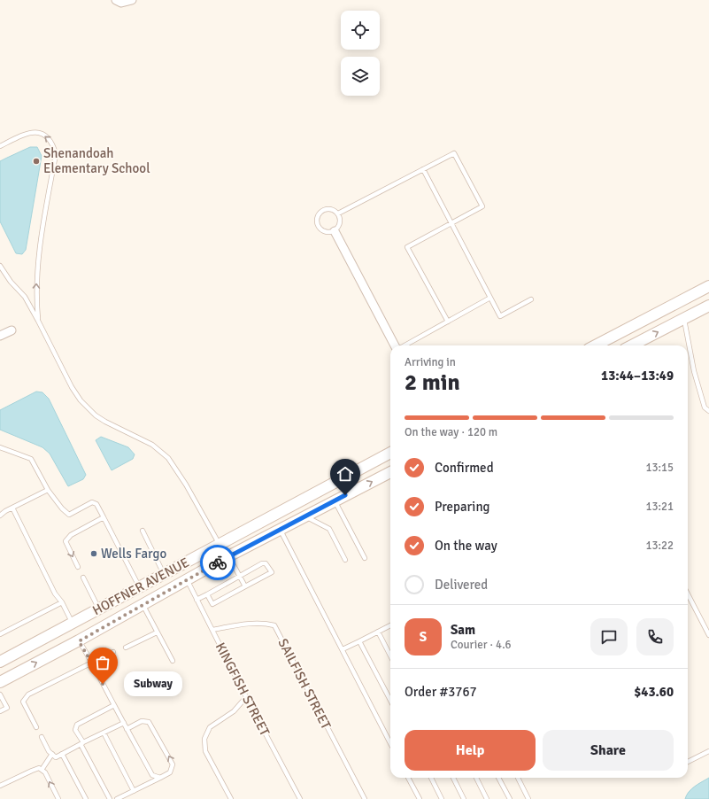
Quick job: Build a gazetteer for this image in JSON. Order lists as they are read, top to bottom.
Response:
{
  "streets": {
    "main road": ["HOFFNER AVENUE"],
    "lane": ["SAILFISH STREET", "KINGFISH STREET"]
  },
  "crossings": [
    ["HOFFNER AVENUE", "KINGFISH STREET"],
    ["SAILFISH STREET", "KINGFISH STREET"]
  ],
  "places": ["Shenandoah Elementary School", "Wells Fargo", "Subway"],
  "page": {
    "heading": ["2 min", "Arriving in", "13:44–13:49"],
    "panel": [
      "Sam",
      "Courier · 4.6",
      "Order #3767",
      "$43.60"
    ],
    "bar": "On the way · 120 m",
    "list": [
      ["Confirmed", "13:15"],
      ["Preparing", "13:21"],
      ["On the way", "13:22"],
      "Delivered"
    ],
    "round": "S",
    "bubble": "Subway",
    "buttons": ["Help", "Share"]
  }
}
